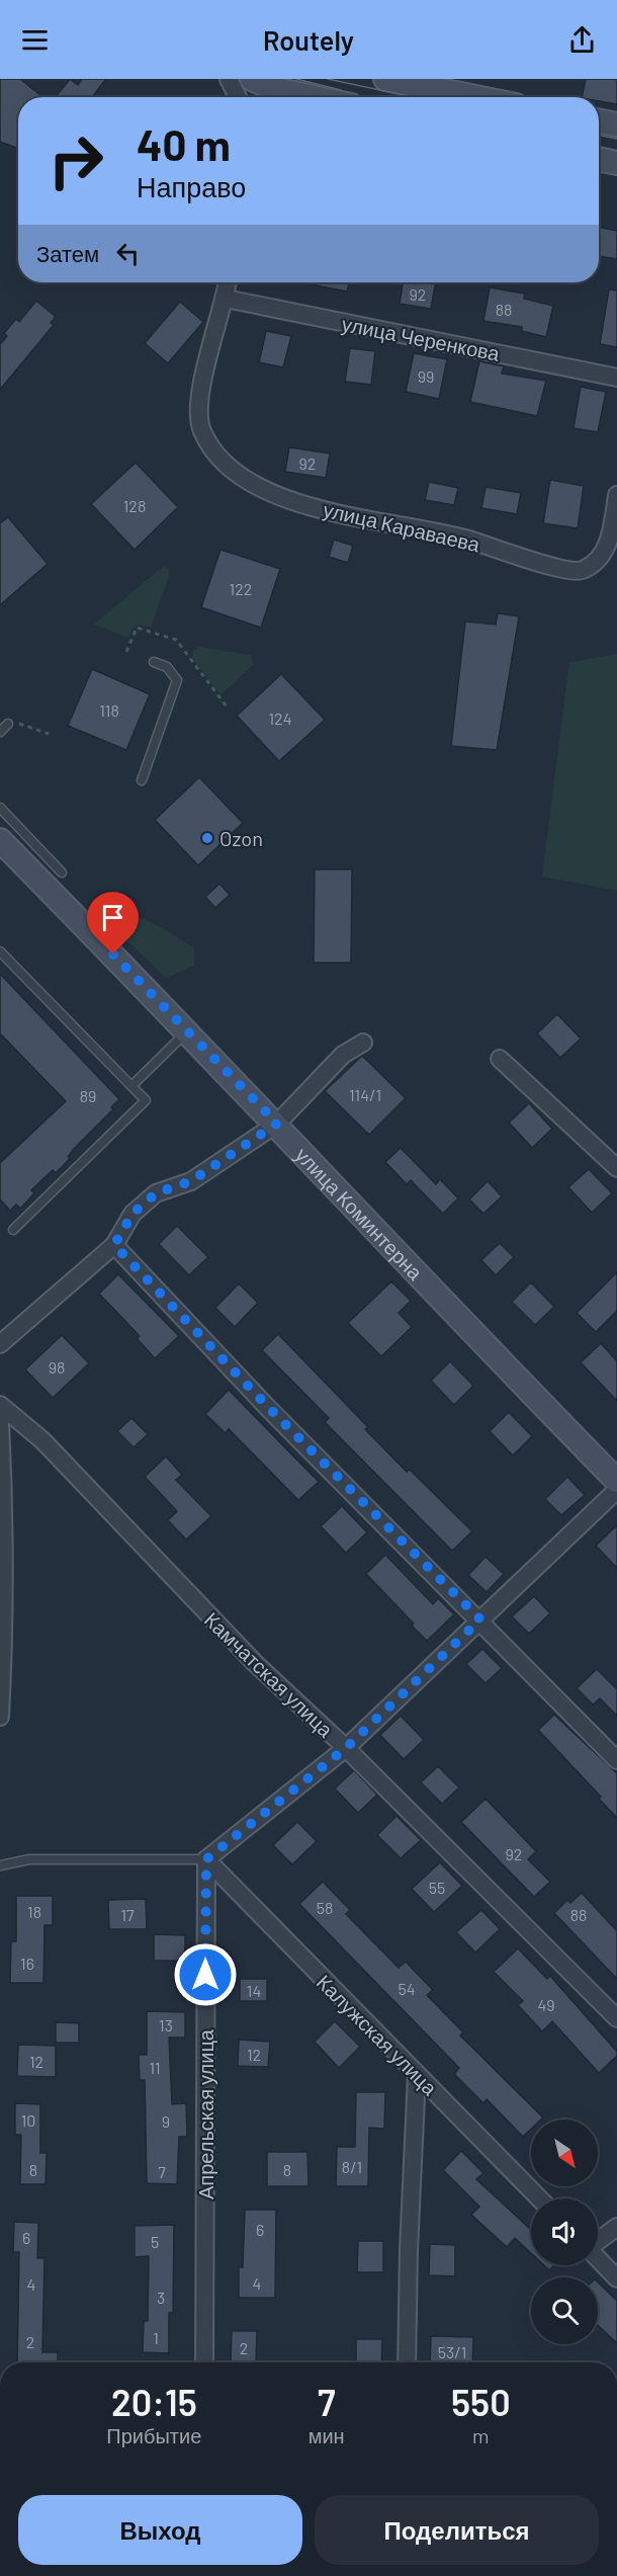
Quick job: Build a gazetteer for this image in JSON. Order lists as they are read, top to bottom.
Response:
{
  "streets": {
    "street": [
      "улица Черенкова",
      "улица Караваева",
      "улица Коминтерна",
      "Камчатская улица",
      "Калужская улица",
      "Апрельская улица"
    ]
  },
  "crossings": [
    ["улица Черенкова", "улица Караваева"],
    ["Калужская улица", "Апрельская улица"]
  ],
  "places": ["Ozon"],
  "house_numbers": [
    "92",
    "88",
    "99",
    "92",
    "128",
    "122",
    "118",
    "124",
    "114/1",
    "89",
    "98",
    "92",
    "55",
    "58",
    "18",
    "17",
    "88",
    "16",
    "54",
    "14",
    "49",
    "13",
    "12",
    "12",
    "11",
    "10",
    "9",
    "8/1",
    "8",
    "8",
    "7",
    "6",
    "6",
    "5",
    "4",
    "4",
    "3",
    "1",
    "2",
    "2",
    "53/1"
  ],
  "north": "bottom right",
  "page": {
    "header": "Routely",
    "turn": ["40 m", "Направо"],
    "then": "Затем",
    "eta": [
      "20:15",
      "Прибытие",
      "7",
      "мин",
      "550",
      "m"
    ],
    "buttons": ["Выход", "Поделиться"]
  }
}
